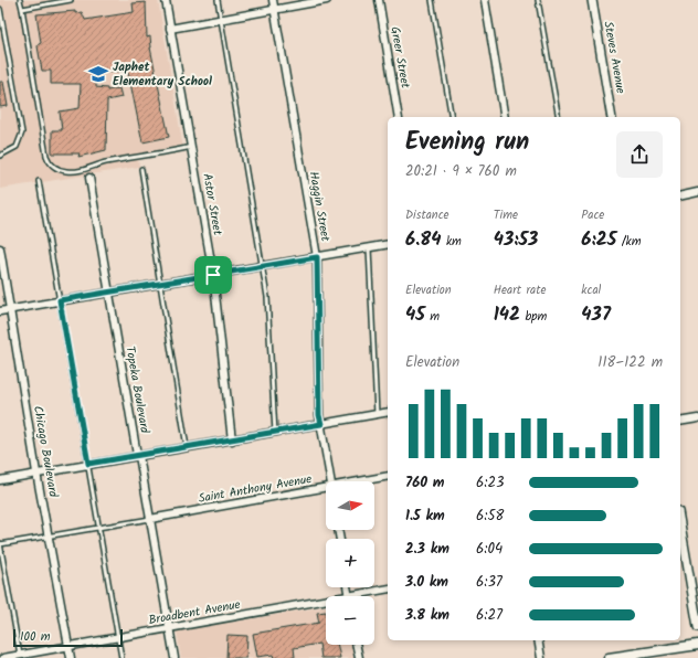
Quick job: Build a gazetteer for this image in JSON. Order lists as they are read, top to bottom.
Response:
{
  "streets": {
    "street": [
      "Greer Street",
      "Steves Avenue",
      "Astor Street",
      "Haggin Street",
      "Topeka Boulevard",
      "Chicago Boulevard",
      "Saint Anthony Avenue",
      "Broadbent Avenue"
    ]
  },
  "crossings": [
    ["Topeka Boulevard", "Saint Anthony Avenue"],
    ["Topeka Boulevard", "Broadbent Avenue"],
    ["Chicago Boulevard", "Broadbent Avenue"]
  ],
  "places": {
    "school or university": ["Japhet Elementary School"]
  },
  "scale_bar": "100 m",
  "north": "right",
  "page": {
    "heading": ["Evening run", "20:21 · 9 × 760 m"],
    "stats": [
      ["Distance", "6.84 km"],
      ["Time", "43:53"],
      ["Pace", "6:25 /km"],
      ["Elevation", "45 m"],
      ["Heart rate", "142 bpm"],
      ["kcal", "437"]
    ],
    "chart": ["Elevation", "118–122 m"],
    "list": [
      {
        "name": "760 m",
        "note": "6:23"
      },
      {
        "name": "1.5 km",
        "note": "6:58"
      },
      {
        "name": "2.3 km",
        "note": "6:04"
      },
      {
        "name": "3.0 km",
        "note": "6:37"
      },
      {
        "name": "3.8 km",
        "note": "6:27"
      }
    ],
    "map_buttons": ["+", "−"],
    "scale": "100 m"
  }
}
